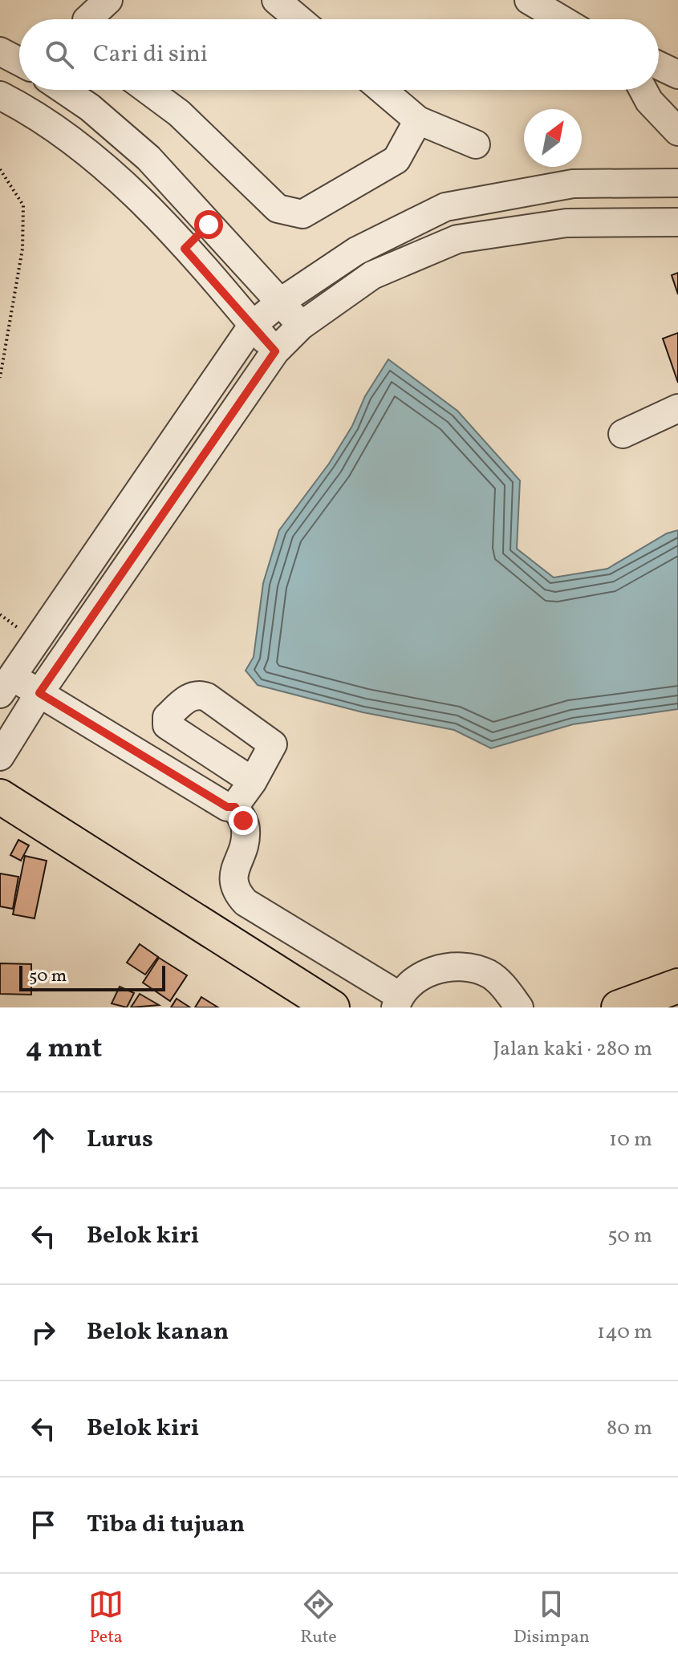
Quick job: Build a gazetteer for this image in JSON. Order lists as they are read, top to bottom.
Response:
{
  "scale_bar": "50 m",
  "north": "top right",
  "page": {
    "search": "Cari di sini",
    "scale": "50 m",
    "heading": ["4 mnt", "Jalan kaki · 280 m"],
    "list": [
      ["Lurus", "10 m"],
      ["Belok kiri", "50 m"],
      ["Belok kanan", "140 m"],
      ["Belok kiri", "80 m"],
      "Tiba di tujuan"
    ],
    "nav": ["Peta", "Rute", "Disimpan"]
  }
}
